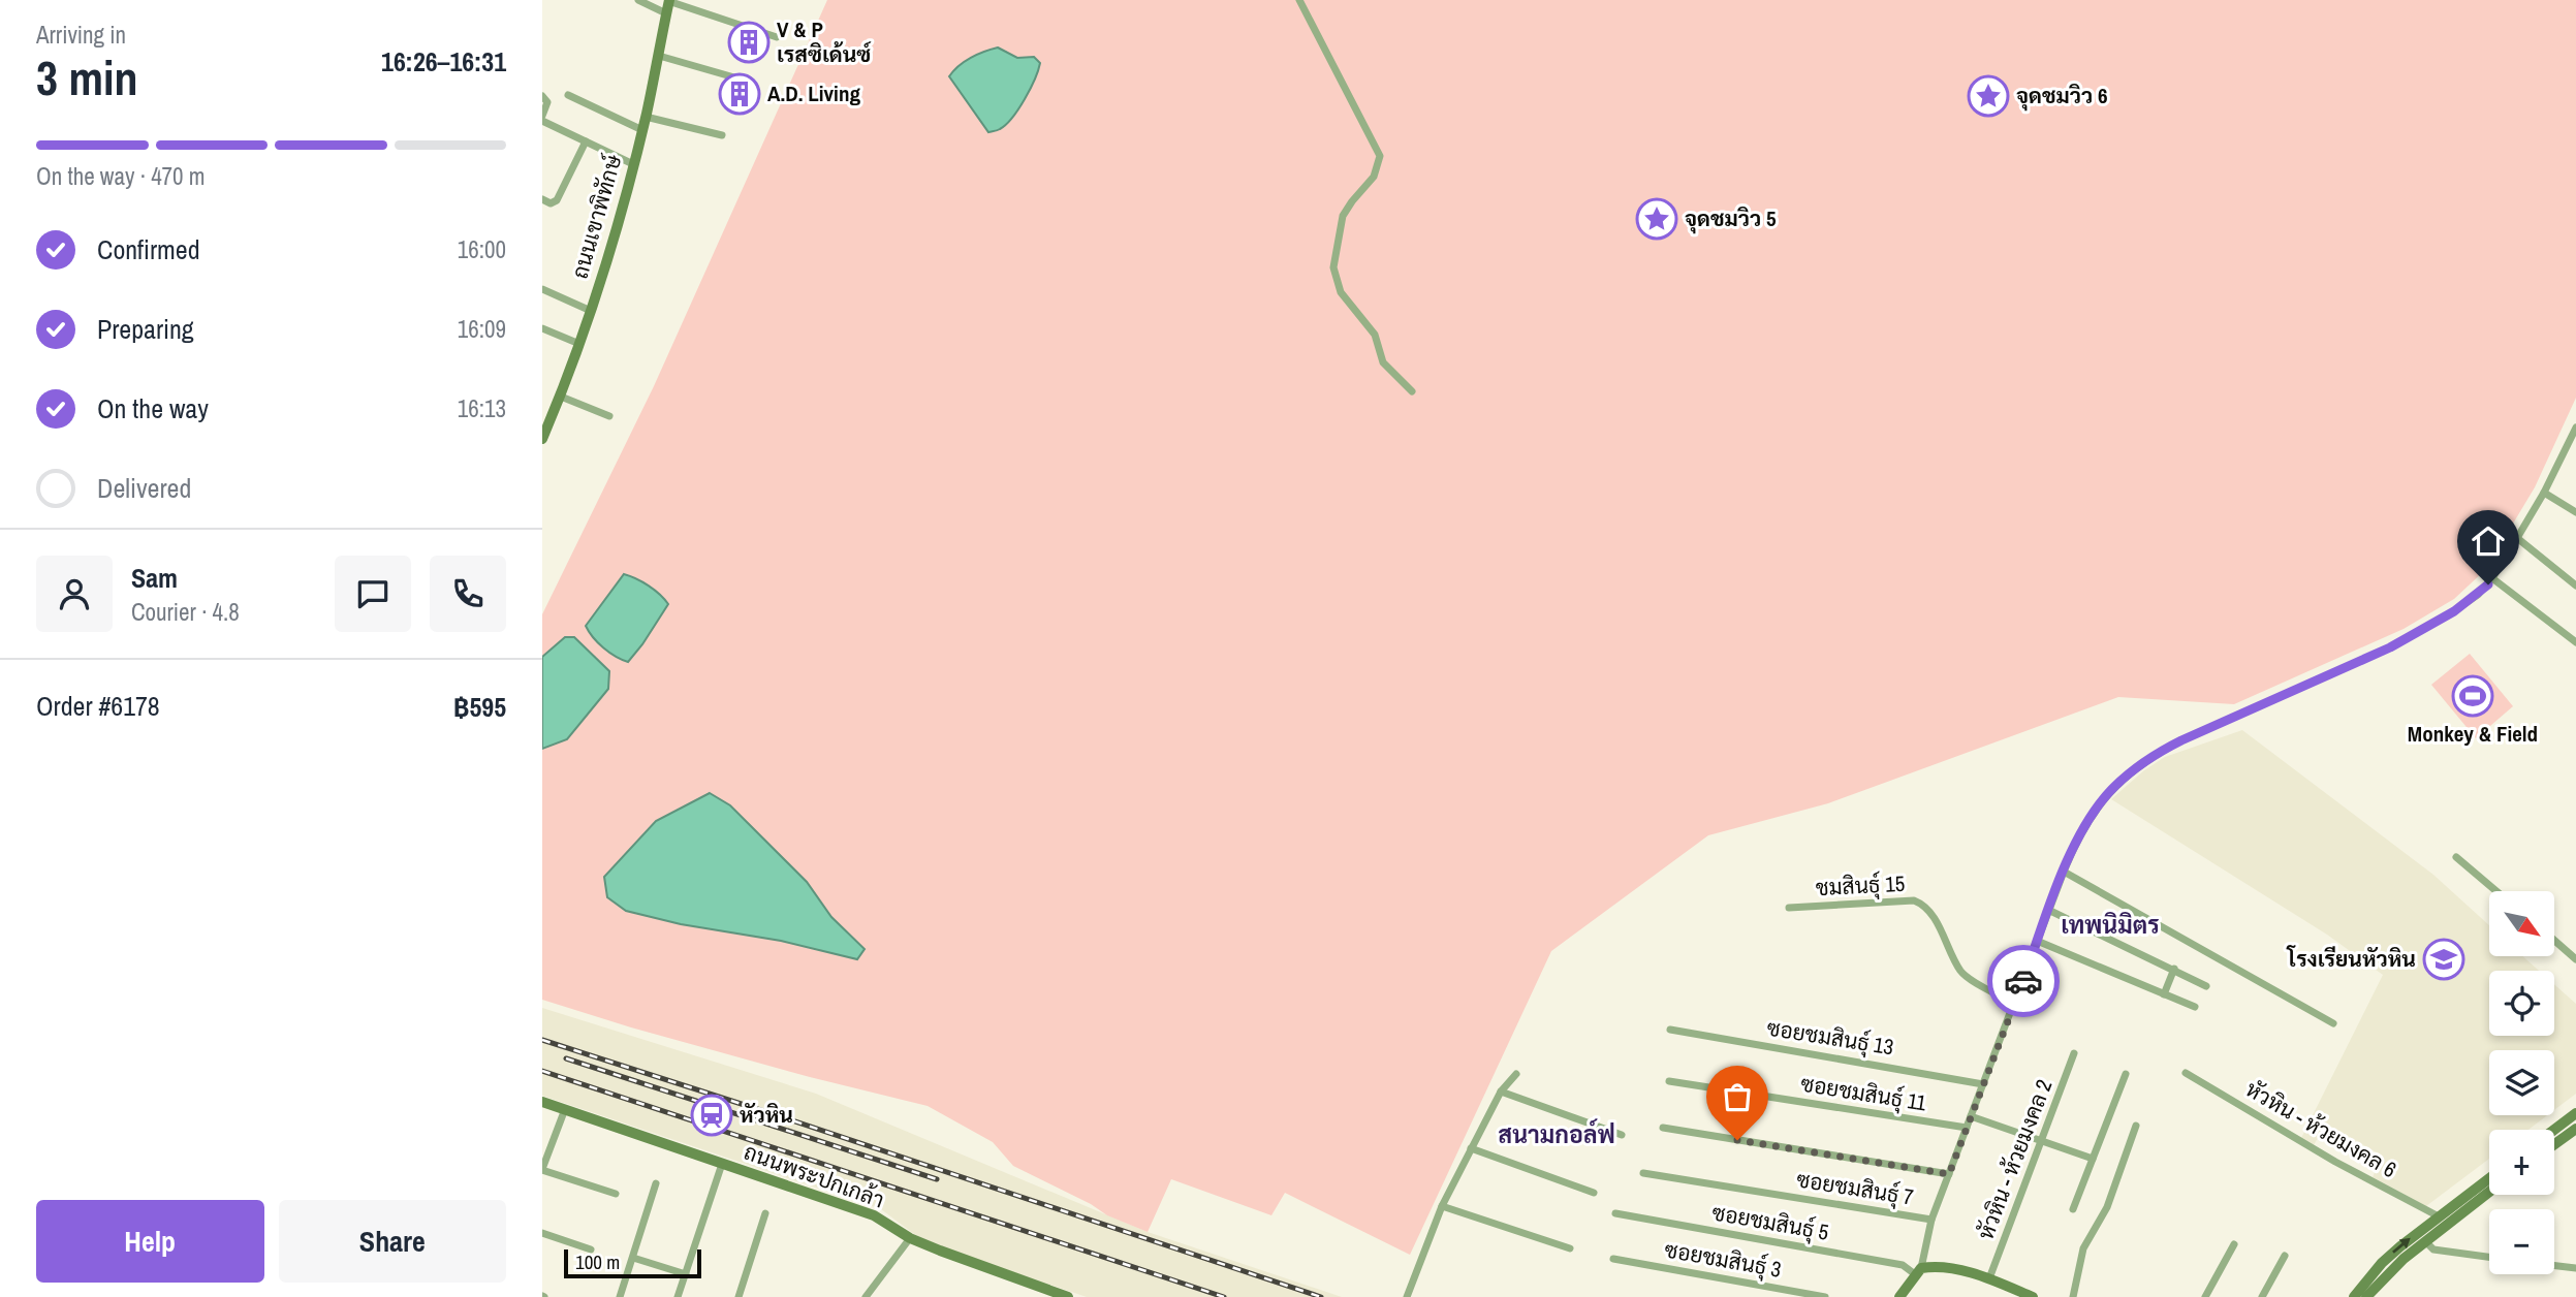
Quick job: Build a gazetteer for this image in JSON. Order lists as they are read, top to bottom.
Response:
{
  "streets": {
    "street": [
      "ถนนเขาพิทักษ์",
      "ชมสินธุ์ 15",
      "ซอยชมสินธุ์ 13",
      "ซอยชมสินธุ์ 11",
      "หัวหิน - ห้วยมงคล 6",
      "หัวหิน - ห้วยมงคล 2",
      "ถนนพระปกเกล้า",
      "ซอยชมสินธุ์ 7",
      "ซอยชมสินธุ์ 5",
      "ซอยชมสินธุ์ 3"
    ]
  },
  "districts": ["เทพนิมิตร", "สนามกอล์ฟ"],
  "places": {
    "building": ["V & P เรสซิเด้นซ์", "A.D. Living"],
    "place": ["จุดชมวิว 6", "จุดชมวิว 5"],
    "sports": ["Monkey & Field"],
    "school or university": ["โรงเรียนหัวหิน"],
    "station": ["หัวหิน"]
  },
  "scale_bar": "100 m",
  "north": "bottom right",
  "page": {
    "heading": ["3 min", "Arriving in", "16:26–16:31"],
    "panel": [
      "Sam",
      "Courier · 4.8",
      "Order #6178",
      "฿595"
    ],
    "bar": "On the way · 470 m",
    "list": [
      ["Confirmed", "16:00"],
      ["Preparing", "16:09"],
      ["On the way", "16:13"],
      "Delivered"
    ],
    "map_buttons": ["+", "−"],
    "buttons": ["Help", "Share"],
    "scale": "100 m"
  }
}
